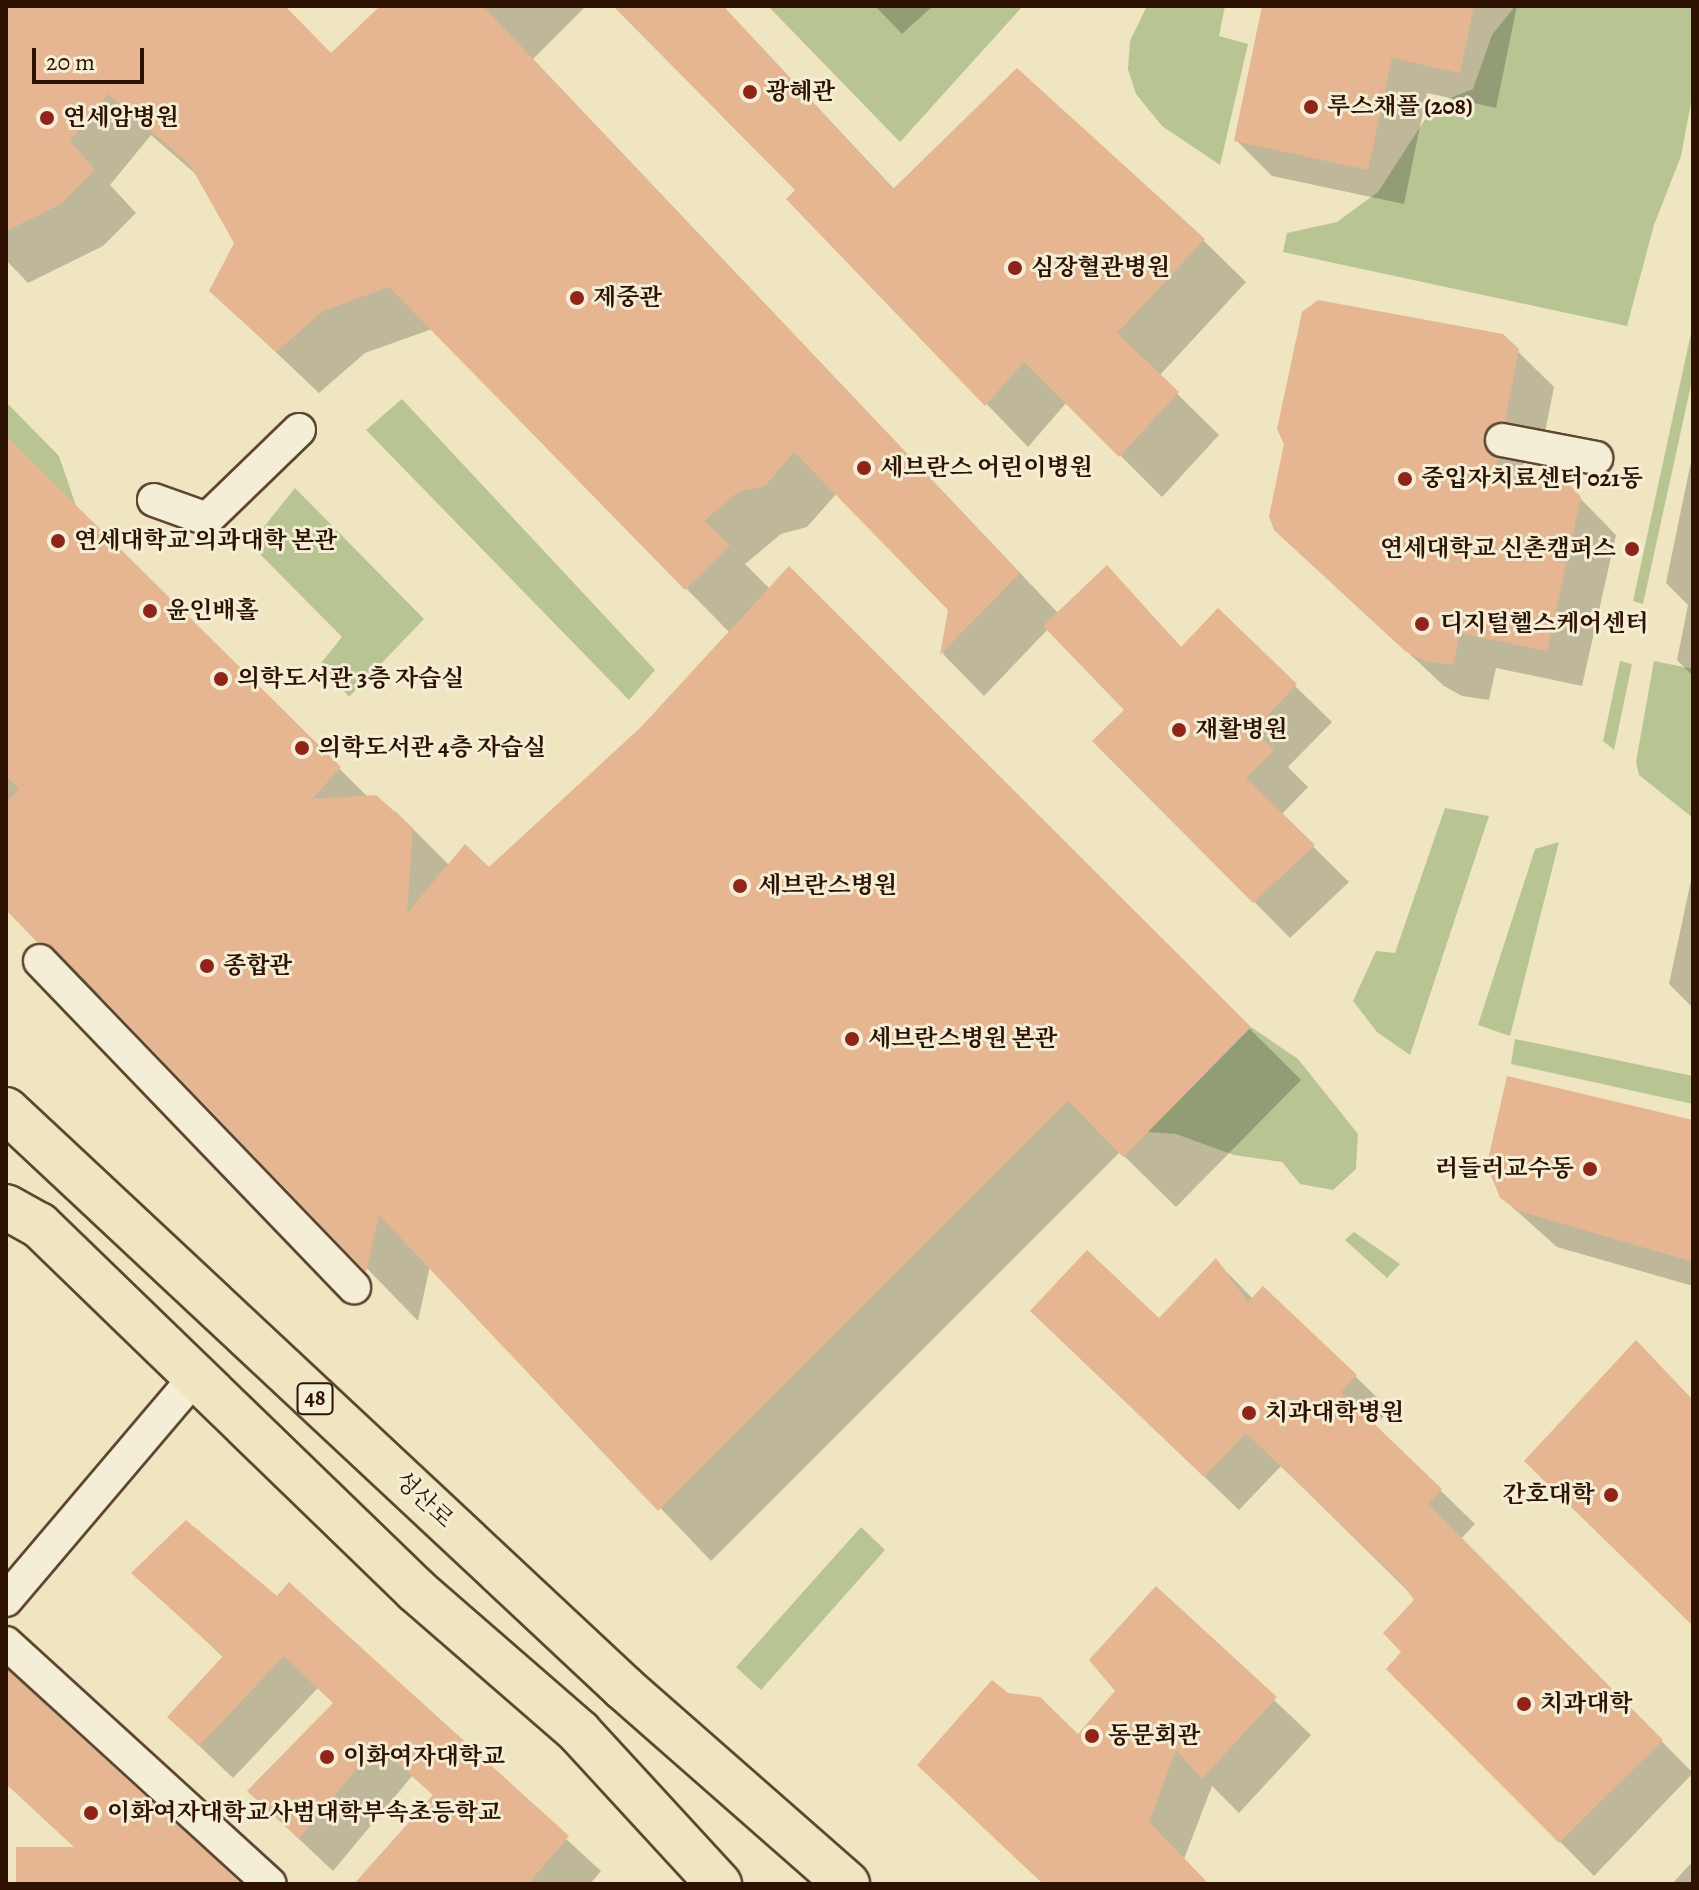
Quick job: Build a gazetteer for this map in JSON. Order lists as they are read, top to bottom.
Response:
{
  "streets": {
    "main road": ["48", "성산로"]
  },
  "places": [
    "광혜관",
    "루스채플 (208)",
    "연세암병원",
    "심장혈관병원",
    "제중관",
    "세브란스 어린이병원",
    "중입자치료센터 021동",
    "연세대학교 의과대학 본관",
    "연세대학교 신촌캠퍼스",
    "윤인배홀",
    "디지털헬스케어센터",
    "의학도서관 3층 자습실",
    "재활병원",
    "의학도서관 4층 자습실",
    "세브란스병원",
    "종합관",
    "세브란스병원 본관",
    "러들러교수동",
    "치과대학병원",
    "간호대학",
    "치과대학",
    "동문회관",
    "이화여자대학교",
    "이화여자대학교사범대학부속초등학교"
  ],
  "scale_bar": "20 m"
}
